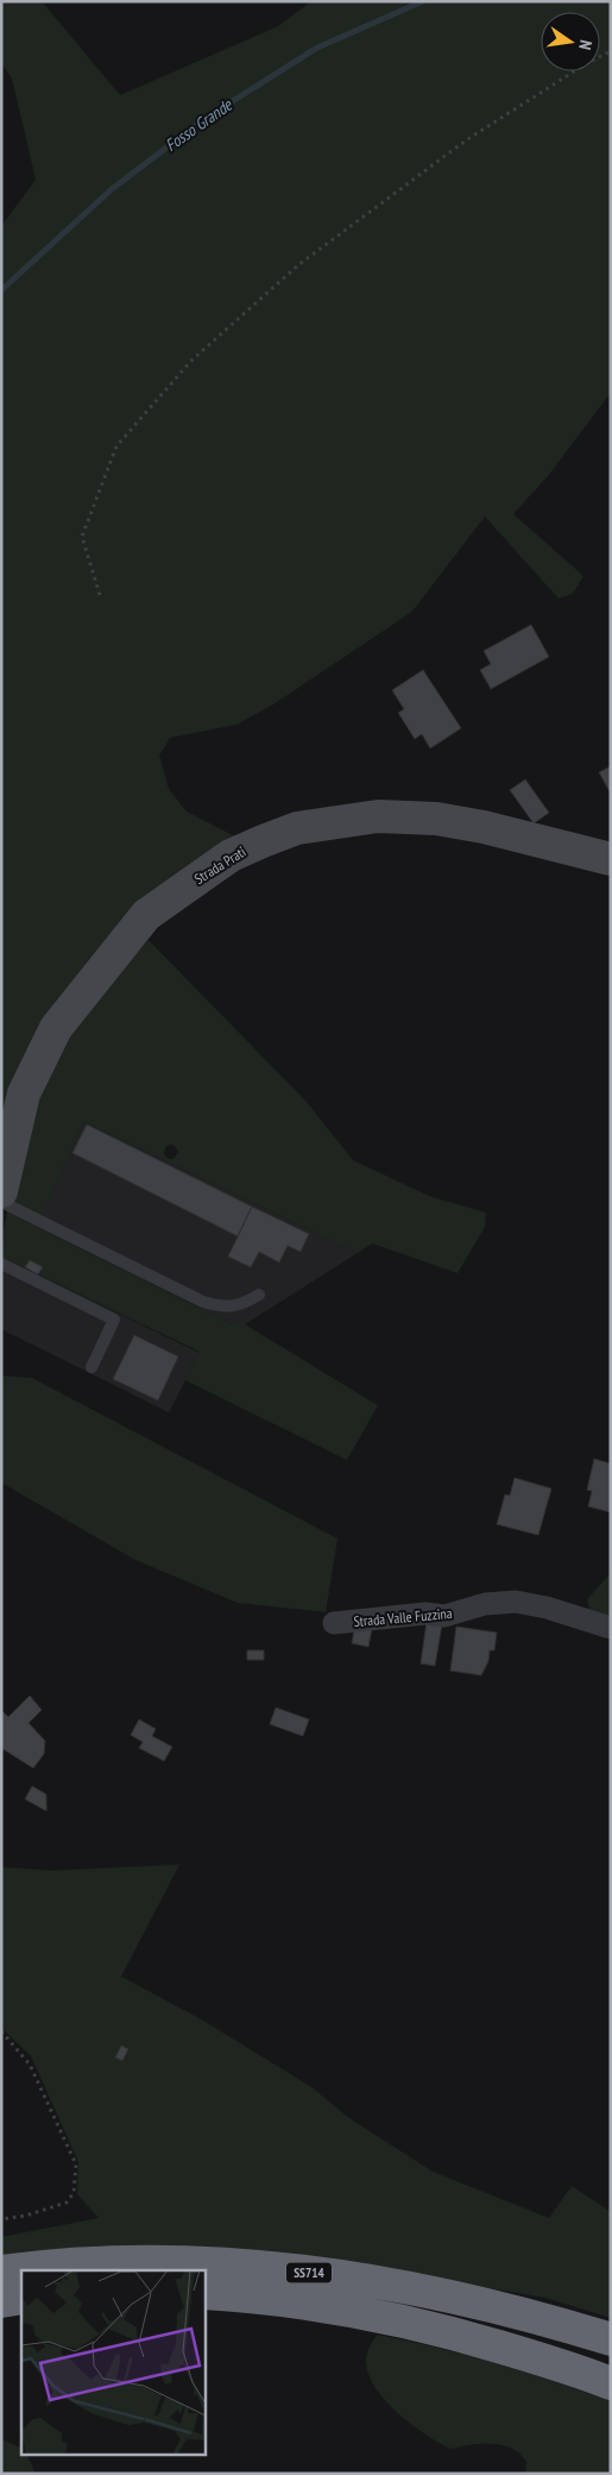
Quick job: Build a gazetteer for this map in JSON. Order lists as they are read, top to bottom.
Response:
{
  "streets": {
    "highway": ["SS714"],
    "street": ["Strada Prati", "Strada Valle Fuzzina"]
  },
  "water": ["Fosso Grande"],
  "north": "right"
}
